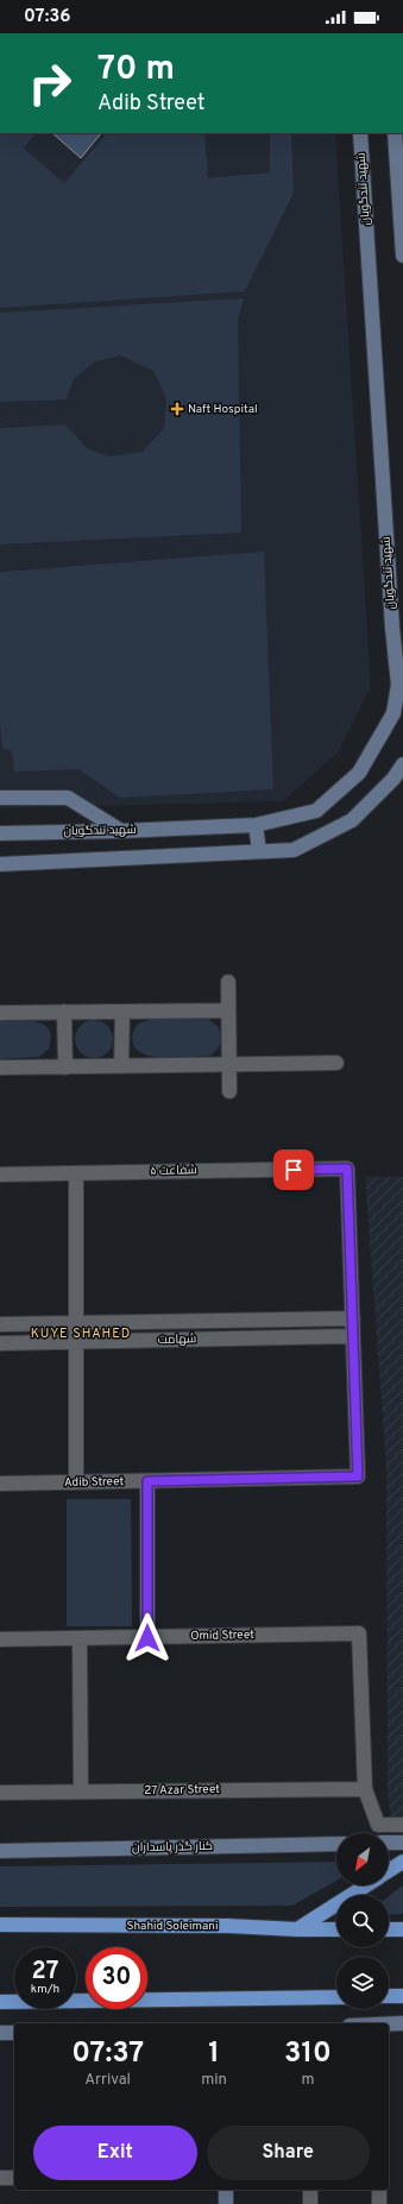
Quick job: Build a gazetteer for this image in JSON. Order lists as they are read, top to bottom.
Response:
{
  "streets": {
    "highway": ["Shahid Soleimani"],
    "main road": ["شهید تندگویان", "کنار گذر پاسداران"],
    "street": [
      "شفاعت ۵",
      "شهامت",
      "Adib Street",
      "Omid Street",
      "27 Azar Street"
    ]
  },
  "crossings": [
    ["شفاعت ۵", "شهامت"],
    ["شهامت", "Adib Street"],
    ["Omid Street", "27 Azar Street"]
  ],
  "districts": ["KUYE SHAHED"],
  "places": {
    "health": ["Naft Hospital"]
  },
  "north": "bottom left",
  "page": {
    "status": "07:36",
    "turn": ["70 m", "Adib Street"],
    "speed": "27 km/h",
    "limit": "30",
    "eta": [
      "07:37",
      "Arrival",
      "1",
      "min",
      "310",
      "m"
    ],
    "buttons": ["Exit", "Share"]
  }
}
